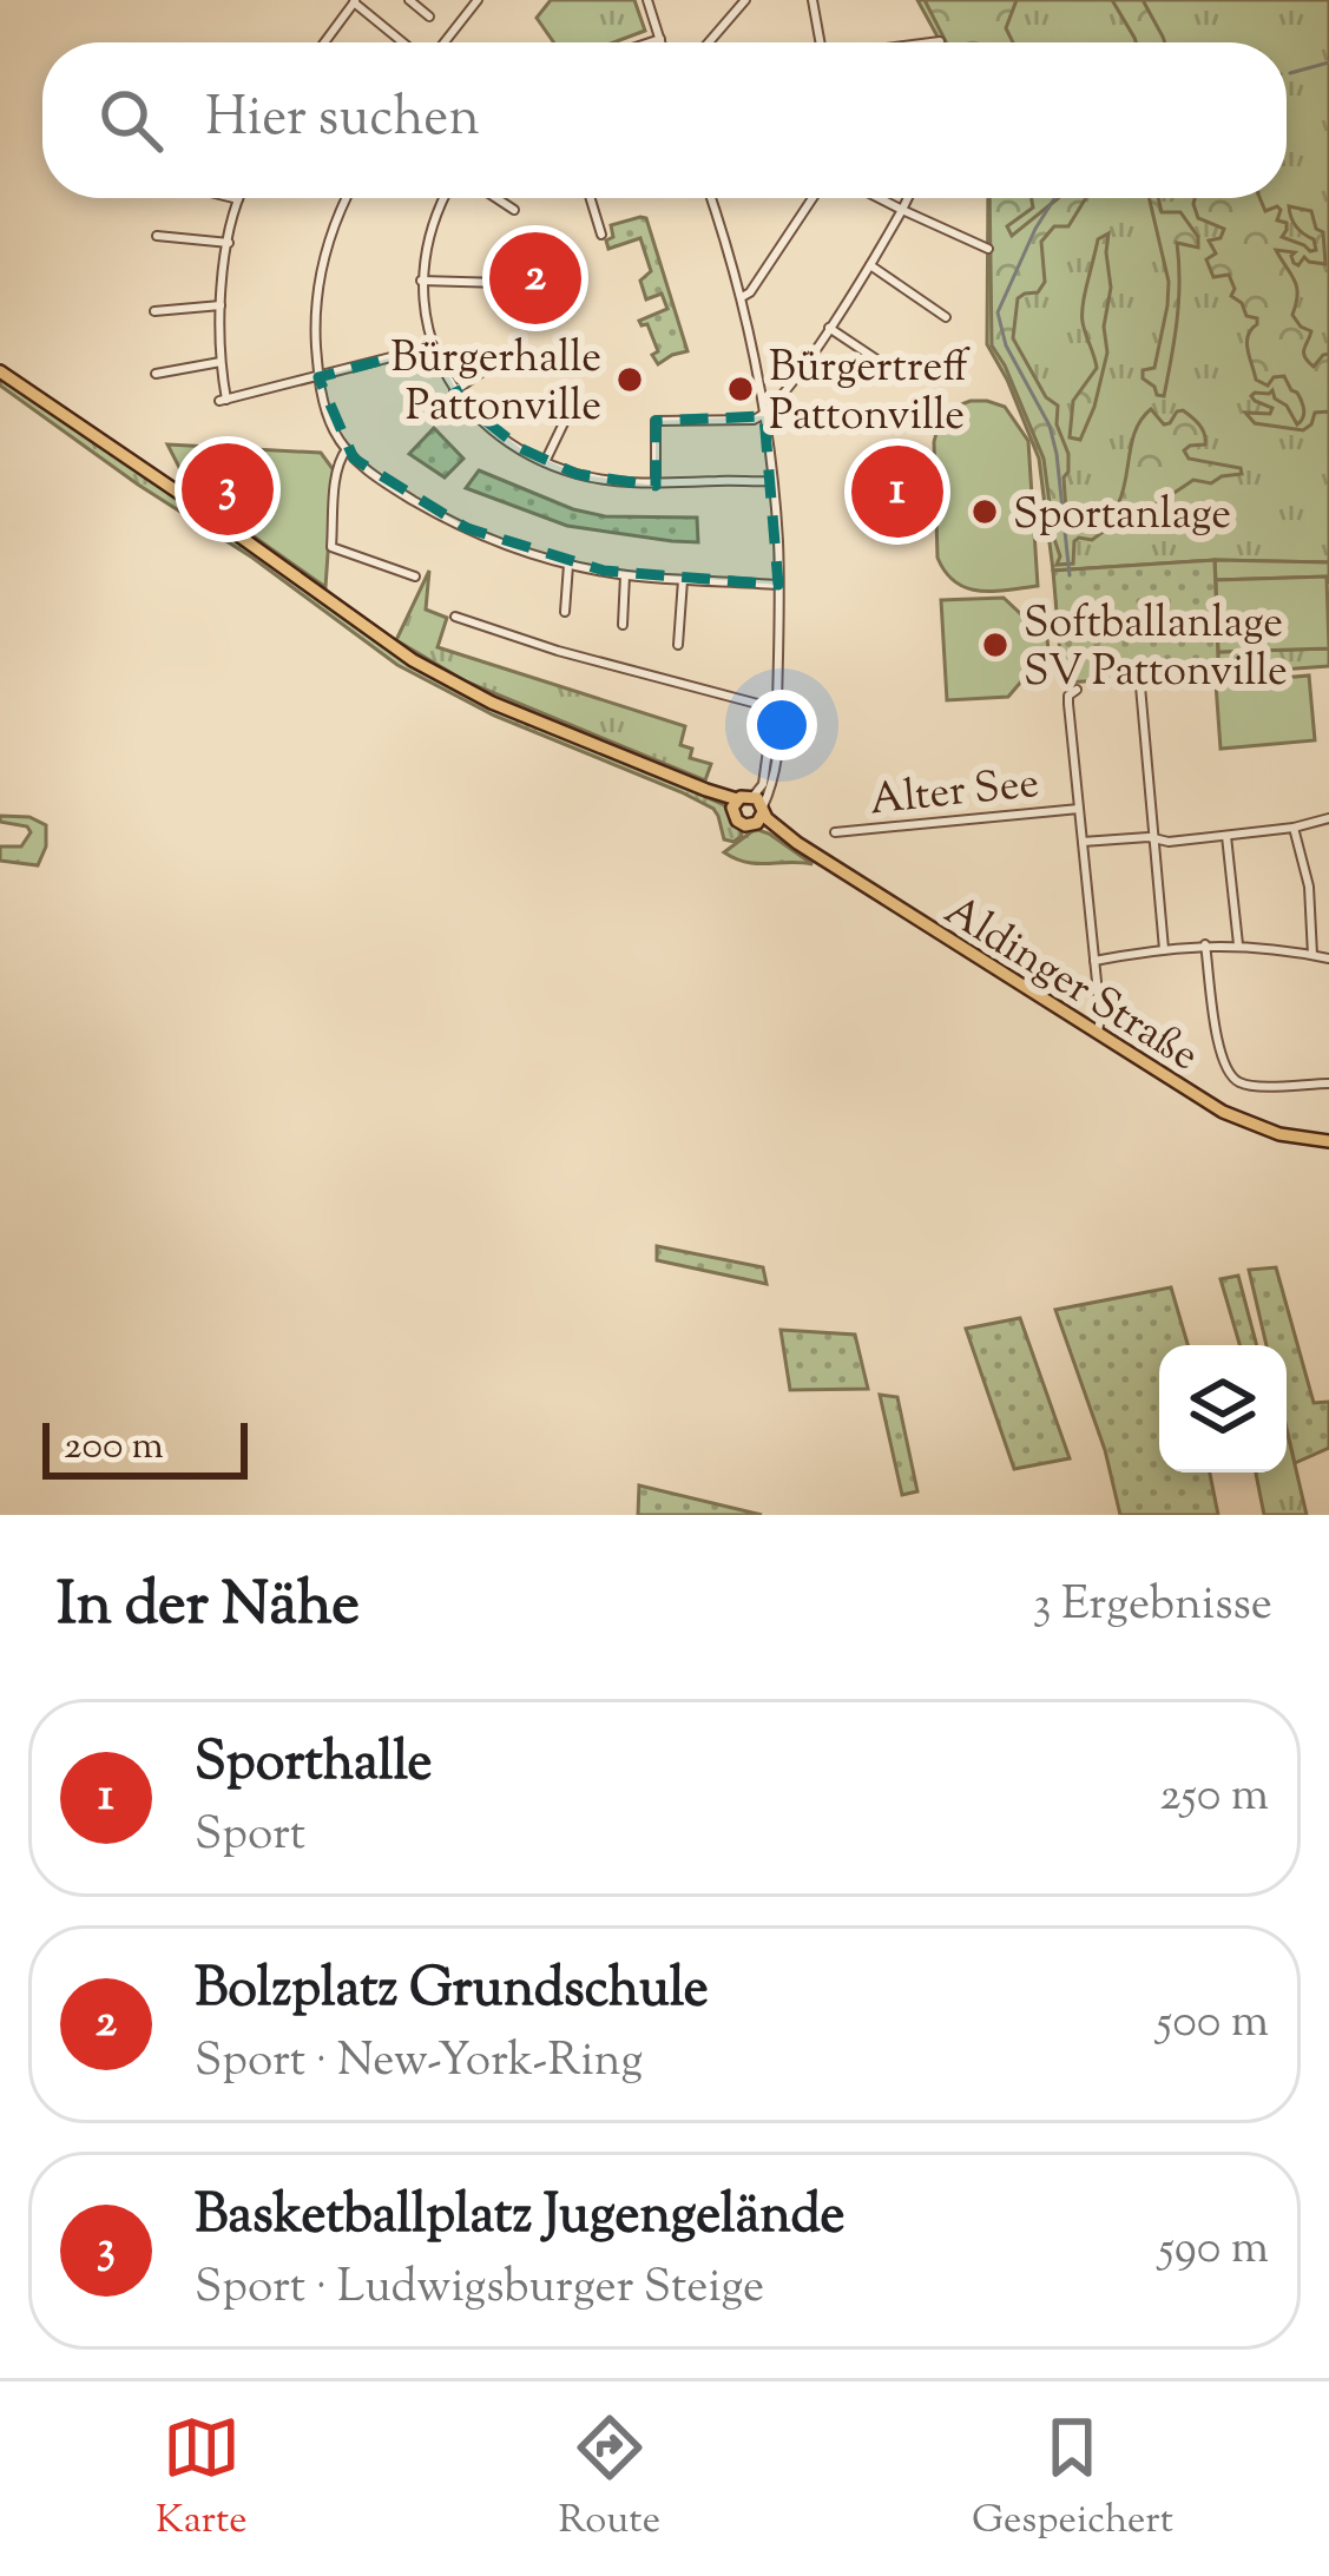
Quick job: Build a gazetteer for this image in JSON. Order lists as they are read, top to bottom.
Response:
{
  "streets": {
    "main road": ["Aldinger Straße"],
    "street": ["Alter See"]
  },
  "places": [
    "Bürgerhalle Pattonville",
    "Bürgertreff Pattonville",
    "Sportanlage",
    "Softballanlage SV Pattonville"
  ],
  "scale_bar": "200 m",
  "page": {
    "search": "Hier suchen",
    "pins": ["2", "3", "1"],
    "scale": "200 m",
    "heading": ["In der Nähe", "3 Ergebnisse"],
    "list": [
      {
        "mark": "1",
        "name": "Sporthalle",
        "note": "Sport",
        "value": "250 m"
      },
      {
        "mark": "2",
        "name": "Bolzplatz Grundschule",
        "note": "Sport · New-York-Ring",
        "value": "500 m"
      },
      {
        "mark": "3",
        "name": "Basketballplatz Jugengelände",
        "note": "Sport · Ludwigsburger Steige",
        "value": "590 m"
      }
    ],
    "nav": ["Karte", "Route", "Gespeichert"]
  }
}
